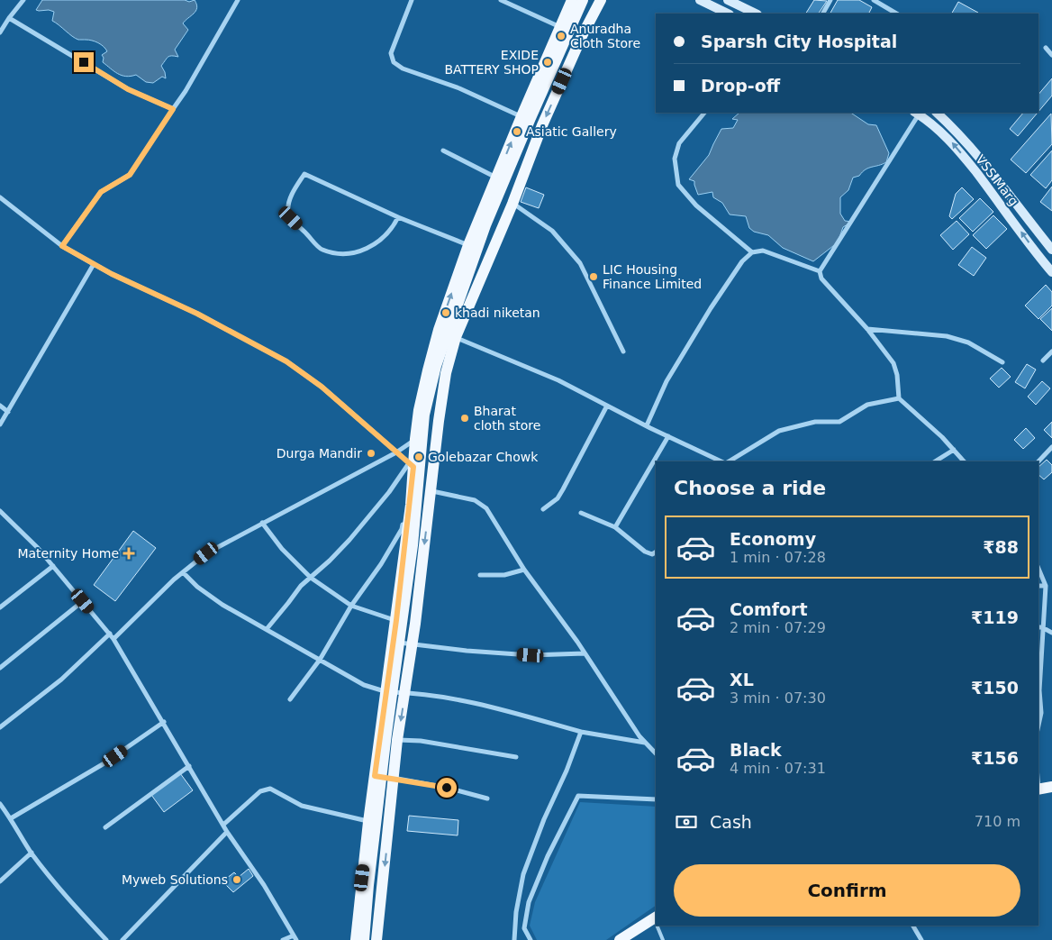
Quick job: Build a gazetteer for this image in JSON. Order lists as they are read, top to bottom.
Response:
{
  "streets": {
    "main road": ["VSS Marg"]
  },
  "places": {
    "other": [
      "Anuradha Cloth Store",
      "EXIDE BATTERY SHOP",
      "Asiatic Gallery",
      "LIC Housing Finance Limited",
      "khadi niketan",
      "Bharat cloth store",
      "Durga Mandir",
      "Golebazar Chowk",
      "Myweb Solutions"
    ],
    "health": ["Maternity Home"]
  },
  "page": {
    "banner": ["Sparsh City Hospital", "Drop-off"],
    "heading": "Choose a ride",
    "list": [
      {
        "name": "Economy",
        "note": "1 min · 07:28",
        "value": "₹88"
      },
      {
        "name": "Comfort",
        "note": "2 min · 07:29",
        "value": "₹119"
      },
      {
        "name": "XL",
        "note": "3 min · 07:30",
        "value": "₹150"
      },
      {
        "name": "Black",
        "note": "4 min · 07:31",
        "value": "₹156"
      }
    ],
    "pay": ["Cash", "710 m"],
    "buttons": "Confirm"
  }
}
